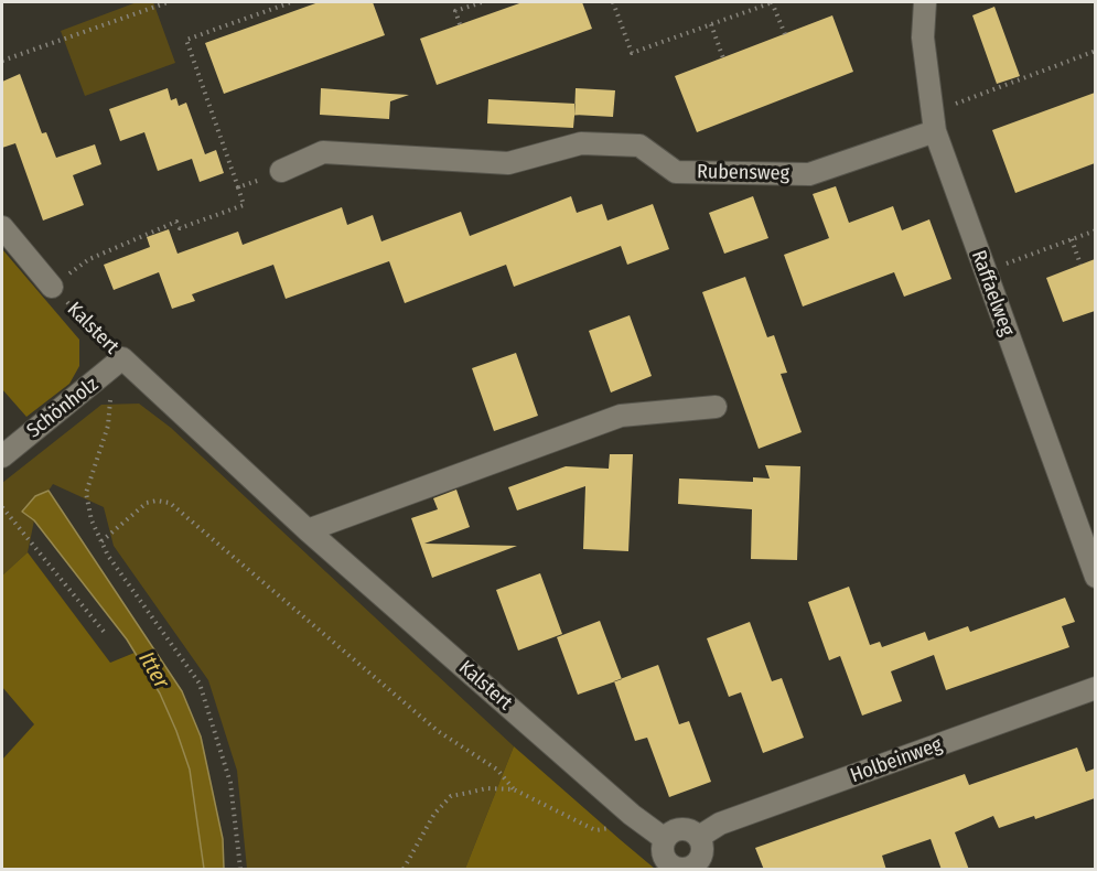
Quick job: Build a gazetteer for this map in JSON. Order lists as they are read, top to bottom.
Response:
{
  "streets": {
    "street": [
      "Rubensweg",
      "Raffaelweg",
      "Kalstert",
      "Schönholz",
      "Holbeinweg"
    ]
  },
  "crossings": [
    ["Rubensweg", "Raffaelweg"],
    ["Kalstert", "Schönholz"],
    ["Kalstert", "Holbeinweg"]
  ],
  "water": ["Itter"]
}
